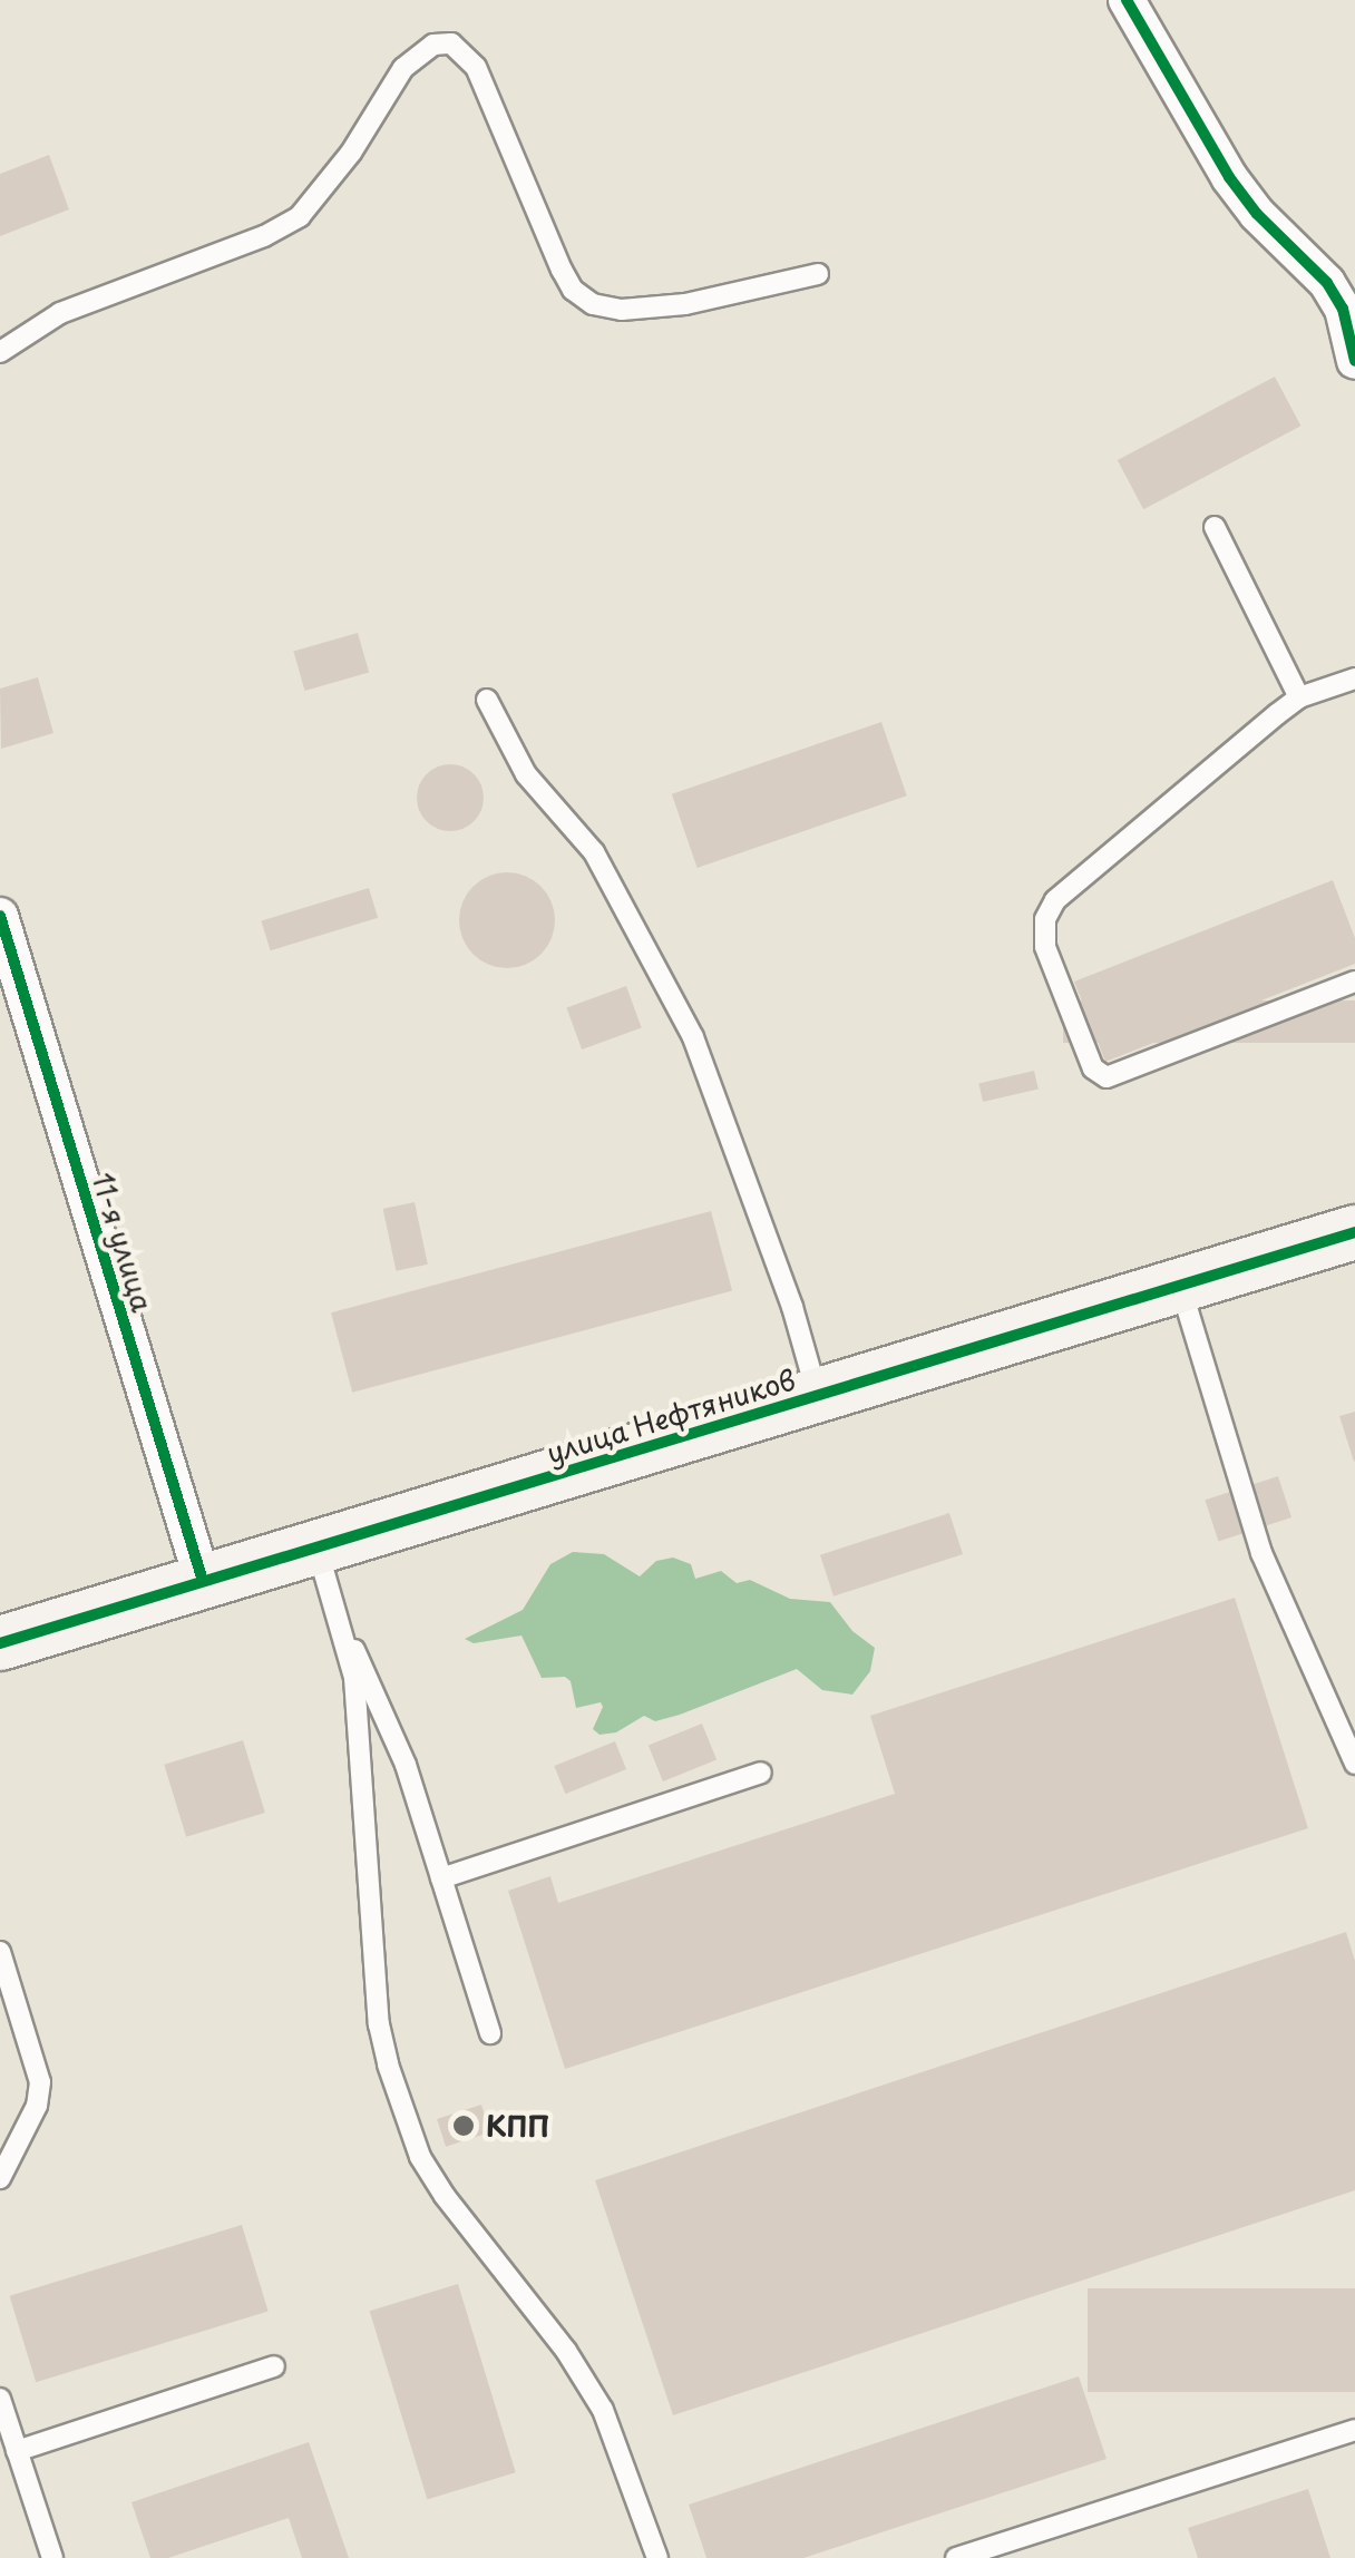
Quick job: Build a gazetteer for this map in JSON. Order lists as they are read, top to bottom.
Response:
{
  "streets": {
    "street": ["11-я улица", "улица Нефтяников"]
  },
  "crossings": [
    ["11-я улица", "улица Нефтяников"]
  ],
  "places": ["КПП"]
}
